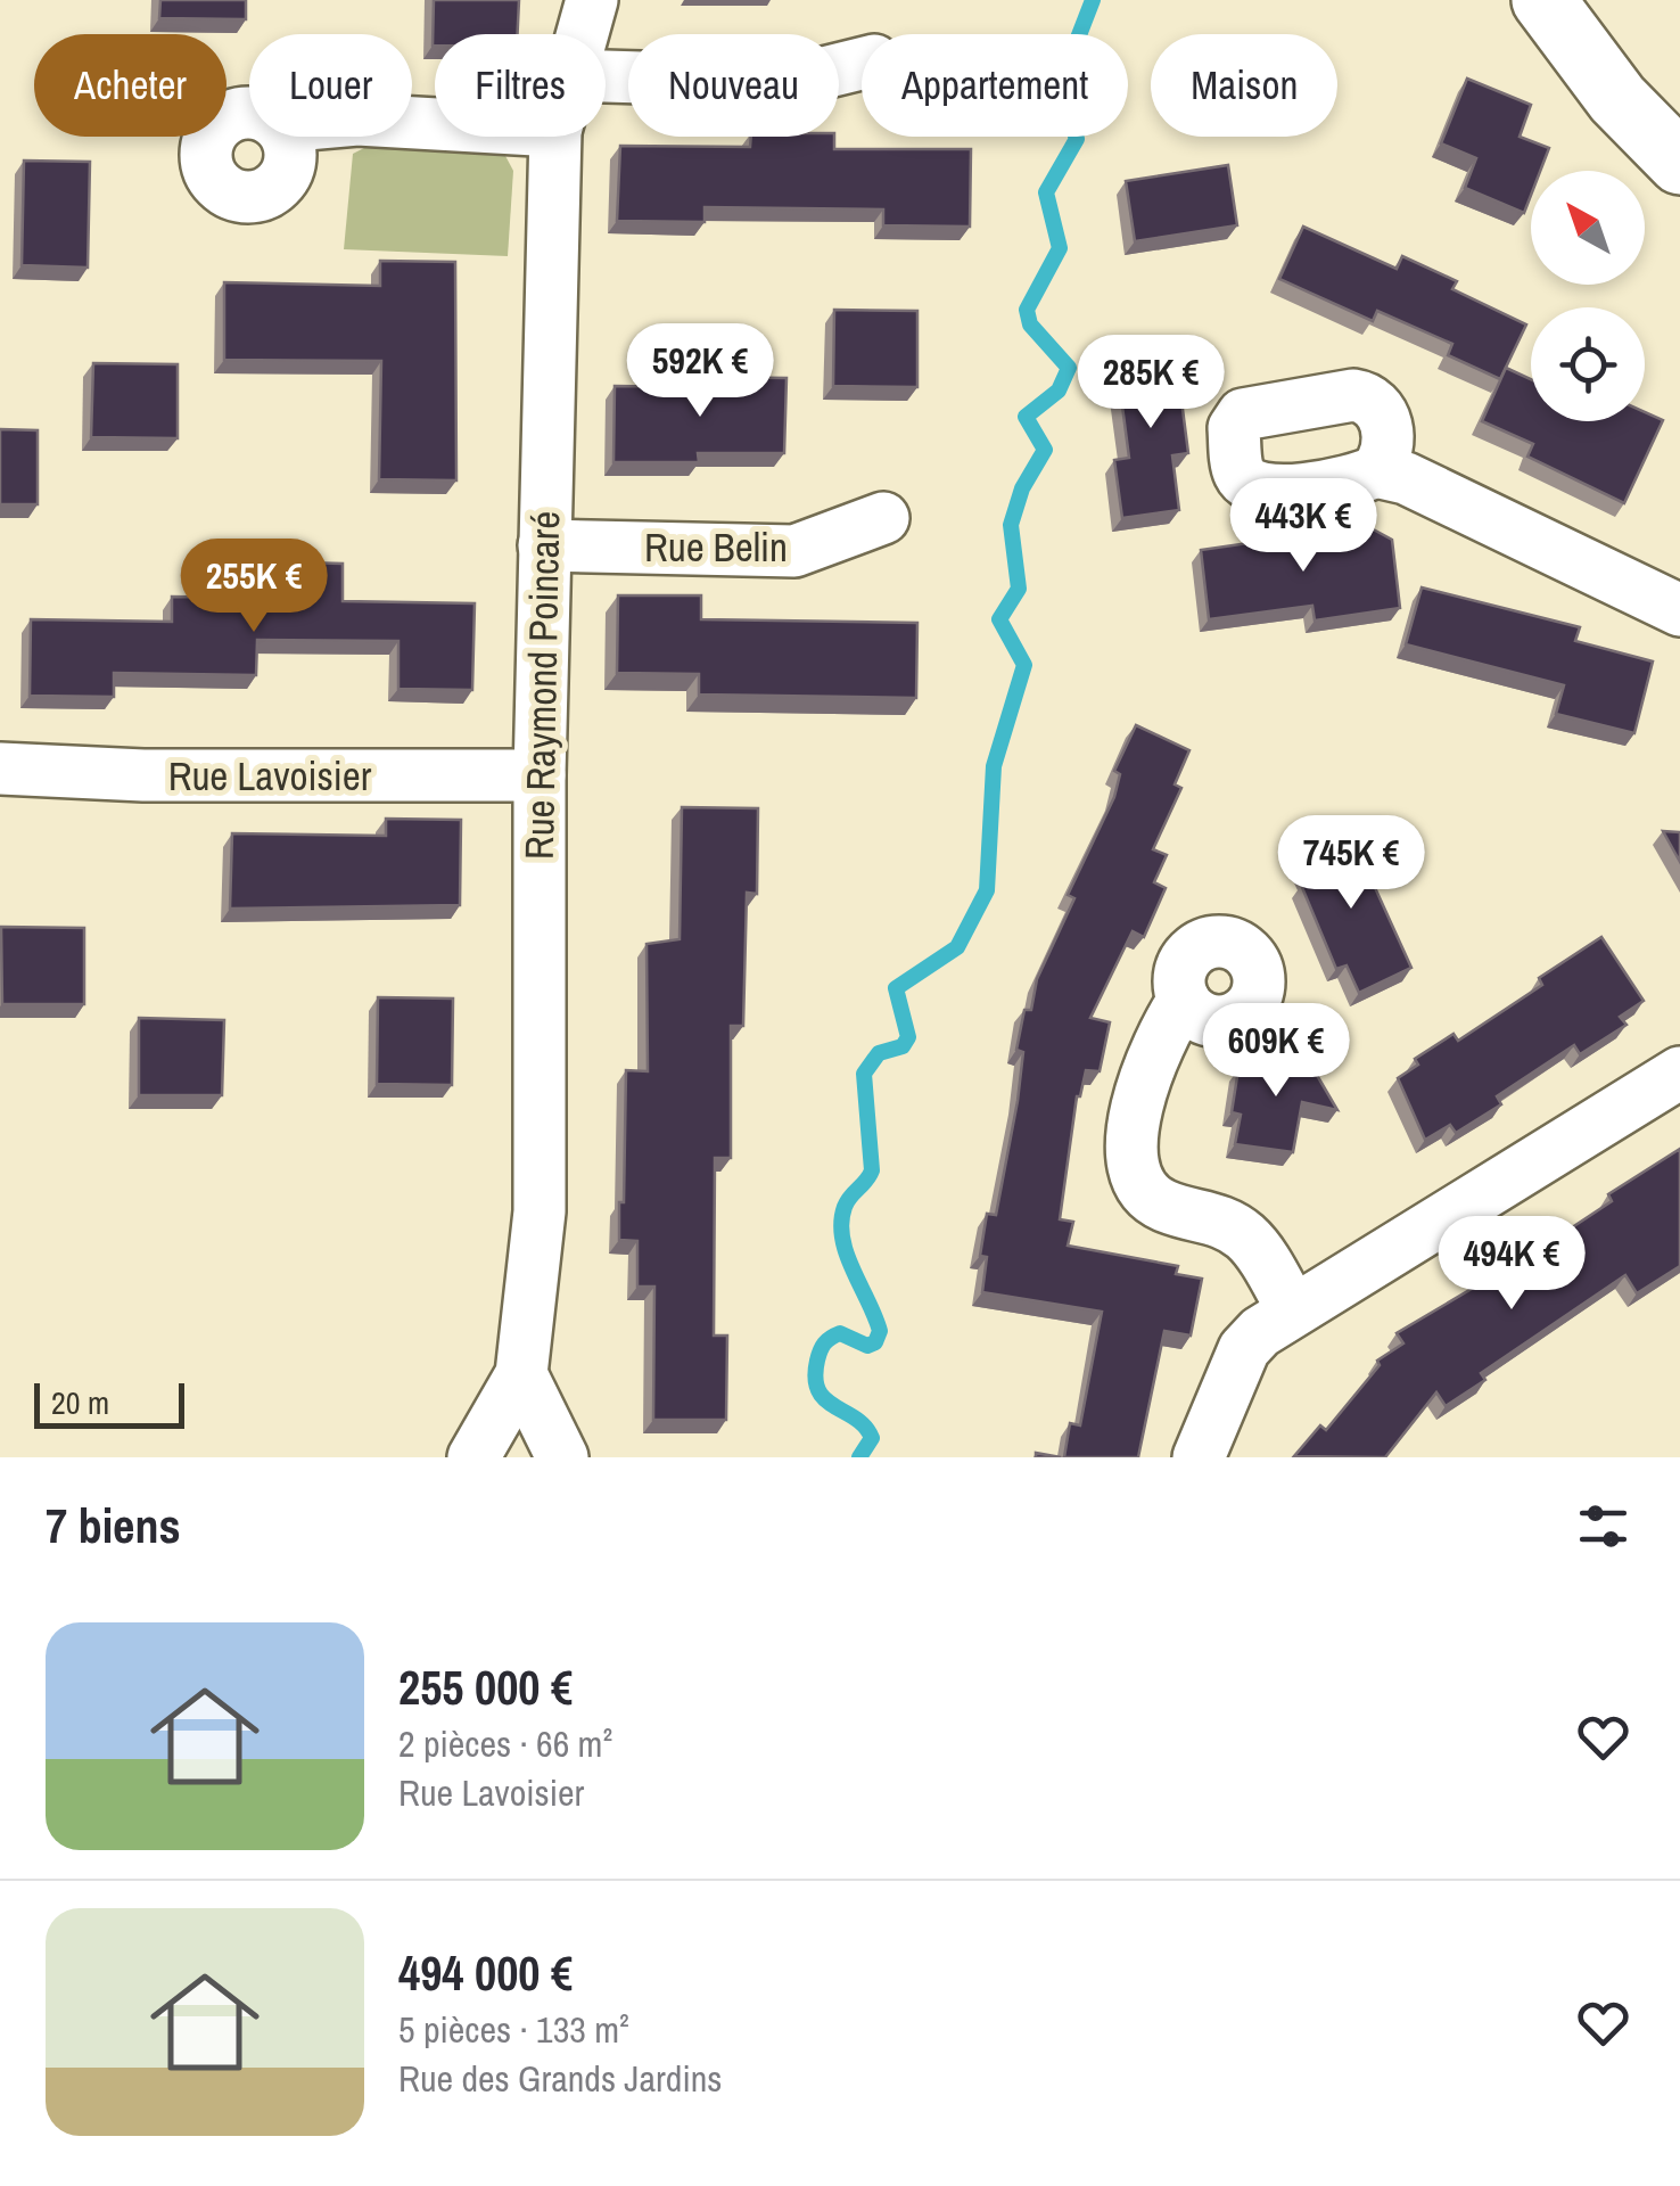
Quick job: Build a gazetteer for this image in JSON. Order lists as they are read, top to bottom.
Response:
{
  "streets": {
    "street": ["Rue Belin", "Rue Raymond Poincaré", "Rue Lavoisier"]
  },
  "crossings": [
    ["Rue Belin", "Rue Raymond Poincaré"],
    ["Rue Raymond Poincaré", "Rue Lavoisier"]
  ],
  "scale_bar": "20 m",
  "north": "top left",
  "page": {
    "chip": [
      "Acheter",
      "Louer",
      "Filtres",
      "Nouveau",
      "Appartement",
      "Maison"
    ],
    "price": [
      "592K €",
      "285K €",
      "443K €",
      "255K €",
      "745K €",
      "609K €",
      "494K €"
    ],
    "scale": "20 m",
    "heading": "7 biens",
    "list": [
      {
        "name": "255 000 €",
        "note": "2 pièces · 66 m² · Rue Lavoisier"
      },
      {
        "name": "494 000 €",
        "note": "5 pièces · 133 m² · Rue des Grands Jardins"
      }
    ]
  }
}
